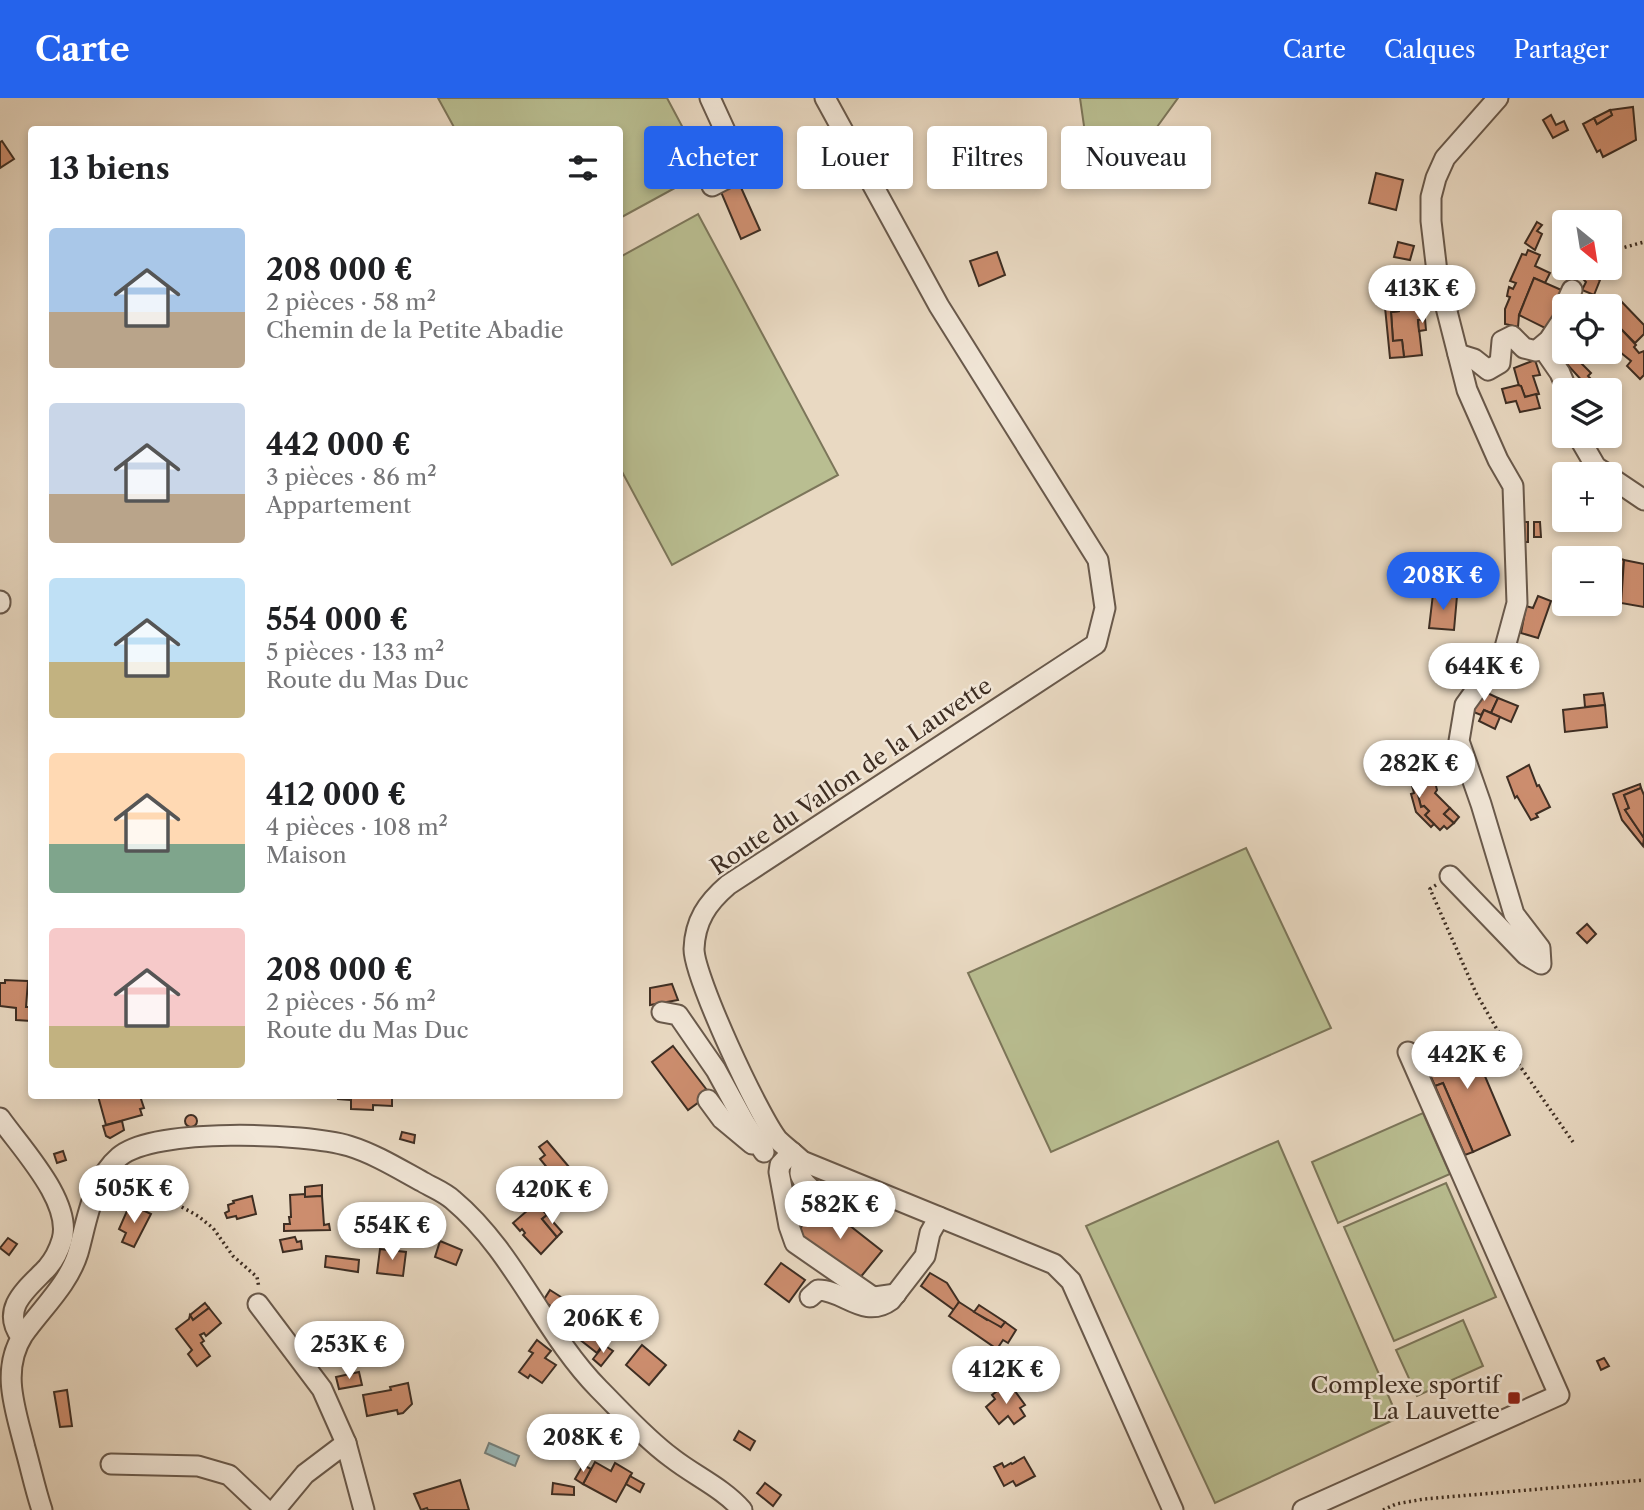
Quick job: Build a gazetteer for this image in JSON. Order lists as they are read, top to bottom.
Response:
{
  "streets": {
    "street": ["Route du Vallon de la Lauvette"]
  },
  "places": {
    "transit": ["Complexe sportif La Lauvette"]
  },
  "north": "bottom right",
  "page": {
    "header": "Carte",
    "nav": ["Carte", "Calques", "Partager"],
    "chip": [
      "Acheter",
      "Louer",
      "Filtres",
      "Nouveau"
    ],
    "heading": "13 biens",
    "map_buttons": ["+", "−"],
    "list": [
      {
        "name": "208 000 €",
        "note": "2 pièces · 58 m² · Chemin de la Petite Abadie"
      },
      {
        "name": "442 000 €",
        "note": "3 pièces · 86 m² · Appartement"
      },
      {
        "name": "554 000 €",
        "note": "5 pièces · 133 m² · Route du Mas Duc"
      },
      {
        "name": "412 000 €",
        "note": "4 pièces · 108 m² · Maison"
      },
      {
        "name": "208 000 €",
        "note": "2 pièces · 56 m² · Route du Mas Duc"
      }
    ],
    "price": [
      "413K €",
      "208K €",
      "644K €",
      "282K €",
      "442K €",
      "505K €",
      "420K €",
      "582K €",
      "554K €",
      "206K €",
      "253K €",
      "412K €",
      "208K €"
    ]
  }
}
